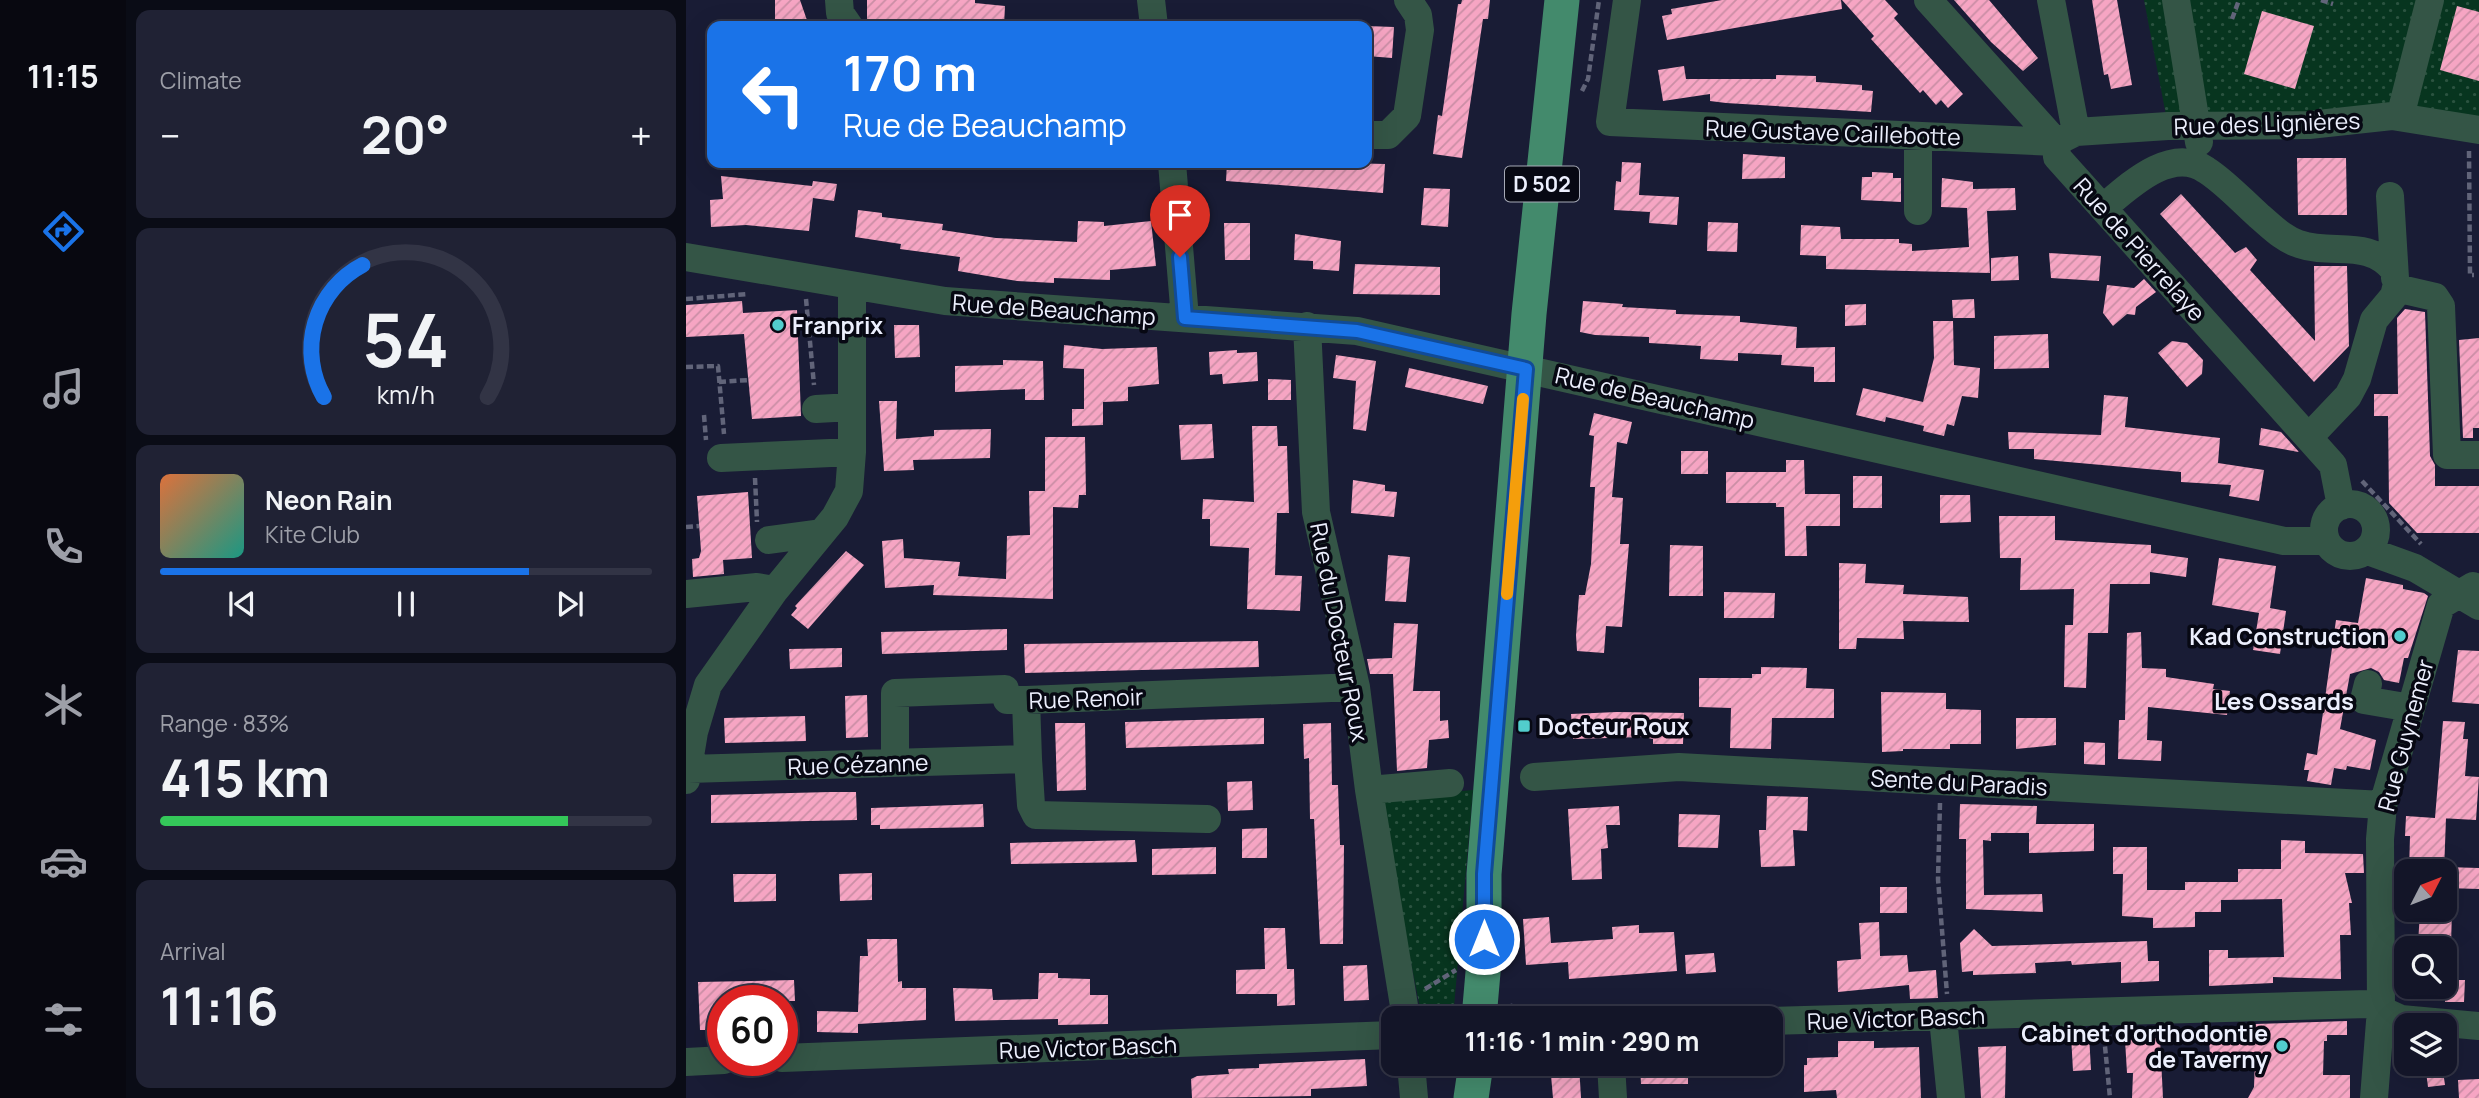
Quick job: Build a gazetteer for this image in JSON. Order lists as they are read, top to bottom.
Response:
{
  "streets": {
    "main road": ["D 502"],
    "street": [
      "Rue des Lignières",
      "Rue Gustave Caillebotte",
      "Rue de Pierrelaye",
      "Rue de Beauchamp",
      "Rue du Docteur Roux",
      "Rue Renoir",
      "Rue Guynemer",
      "Rue Cézanne",
      "Sente du Paradis",
      "Rue Victor Basch"
    ]
  },
  "crossings": [
    ["Rue des Lignières", "Rue Gustave Caillebotte"],
    ["Rue des Lignières", "Rue de Pierrelaye"],
    ["Rue Gustave Caillebotte", "Rue de Pierrelaye"],
    ["D 502", "Rue de Beauchamp"],
    ["Rue de Pierrelaye", "Rue de Beauchamp"],
    ["Rue de Beauchamp", "Rue du Docteur Roux"],
    ["Rue du Docteur Roux", "Rue Renoir"],
    ["Rue Renoir", "Rue Cézanne"],
    ["Rue Guynemer", "Sente du Paradis"],
    ["Rue Guynemer", "Rue Victor Basch"]
  ],
  "districts": ["Les Ossards"],
  "places": {
    "other": ["Franprix", "Kad Construction", "Cabinet d'orthodontie de Taverny"],
    "transit": ["Docteur Roux"]
  },
  "north": "top right",
  "page": {
    "tabs": "11:15",
    "tile": [
      "Climate",
      ["Range · 83%", "415 km"],
      ["Arrival", "11:16"]
    ],
    "turn": ["170 m", "Rue de Beauchamp"],
    "heat": ["−", "20°", "+"],
    "song": ["Neon Rain", "Kite Club"],
    "limit": "60",
    "trip": "11:16 · 1 min · 290 m",
    "gauge": ["54", "km/h"]
  }
}
